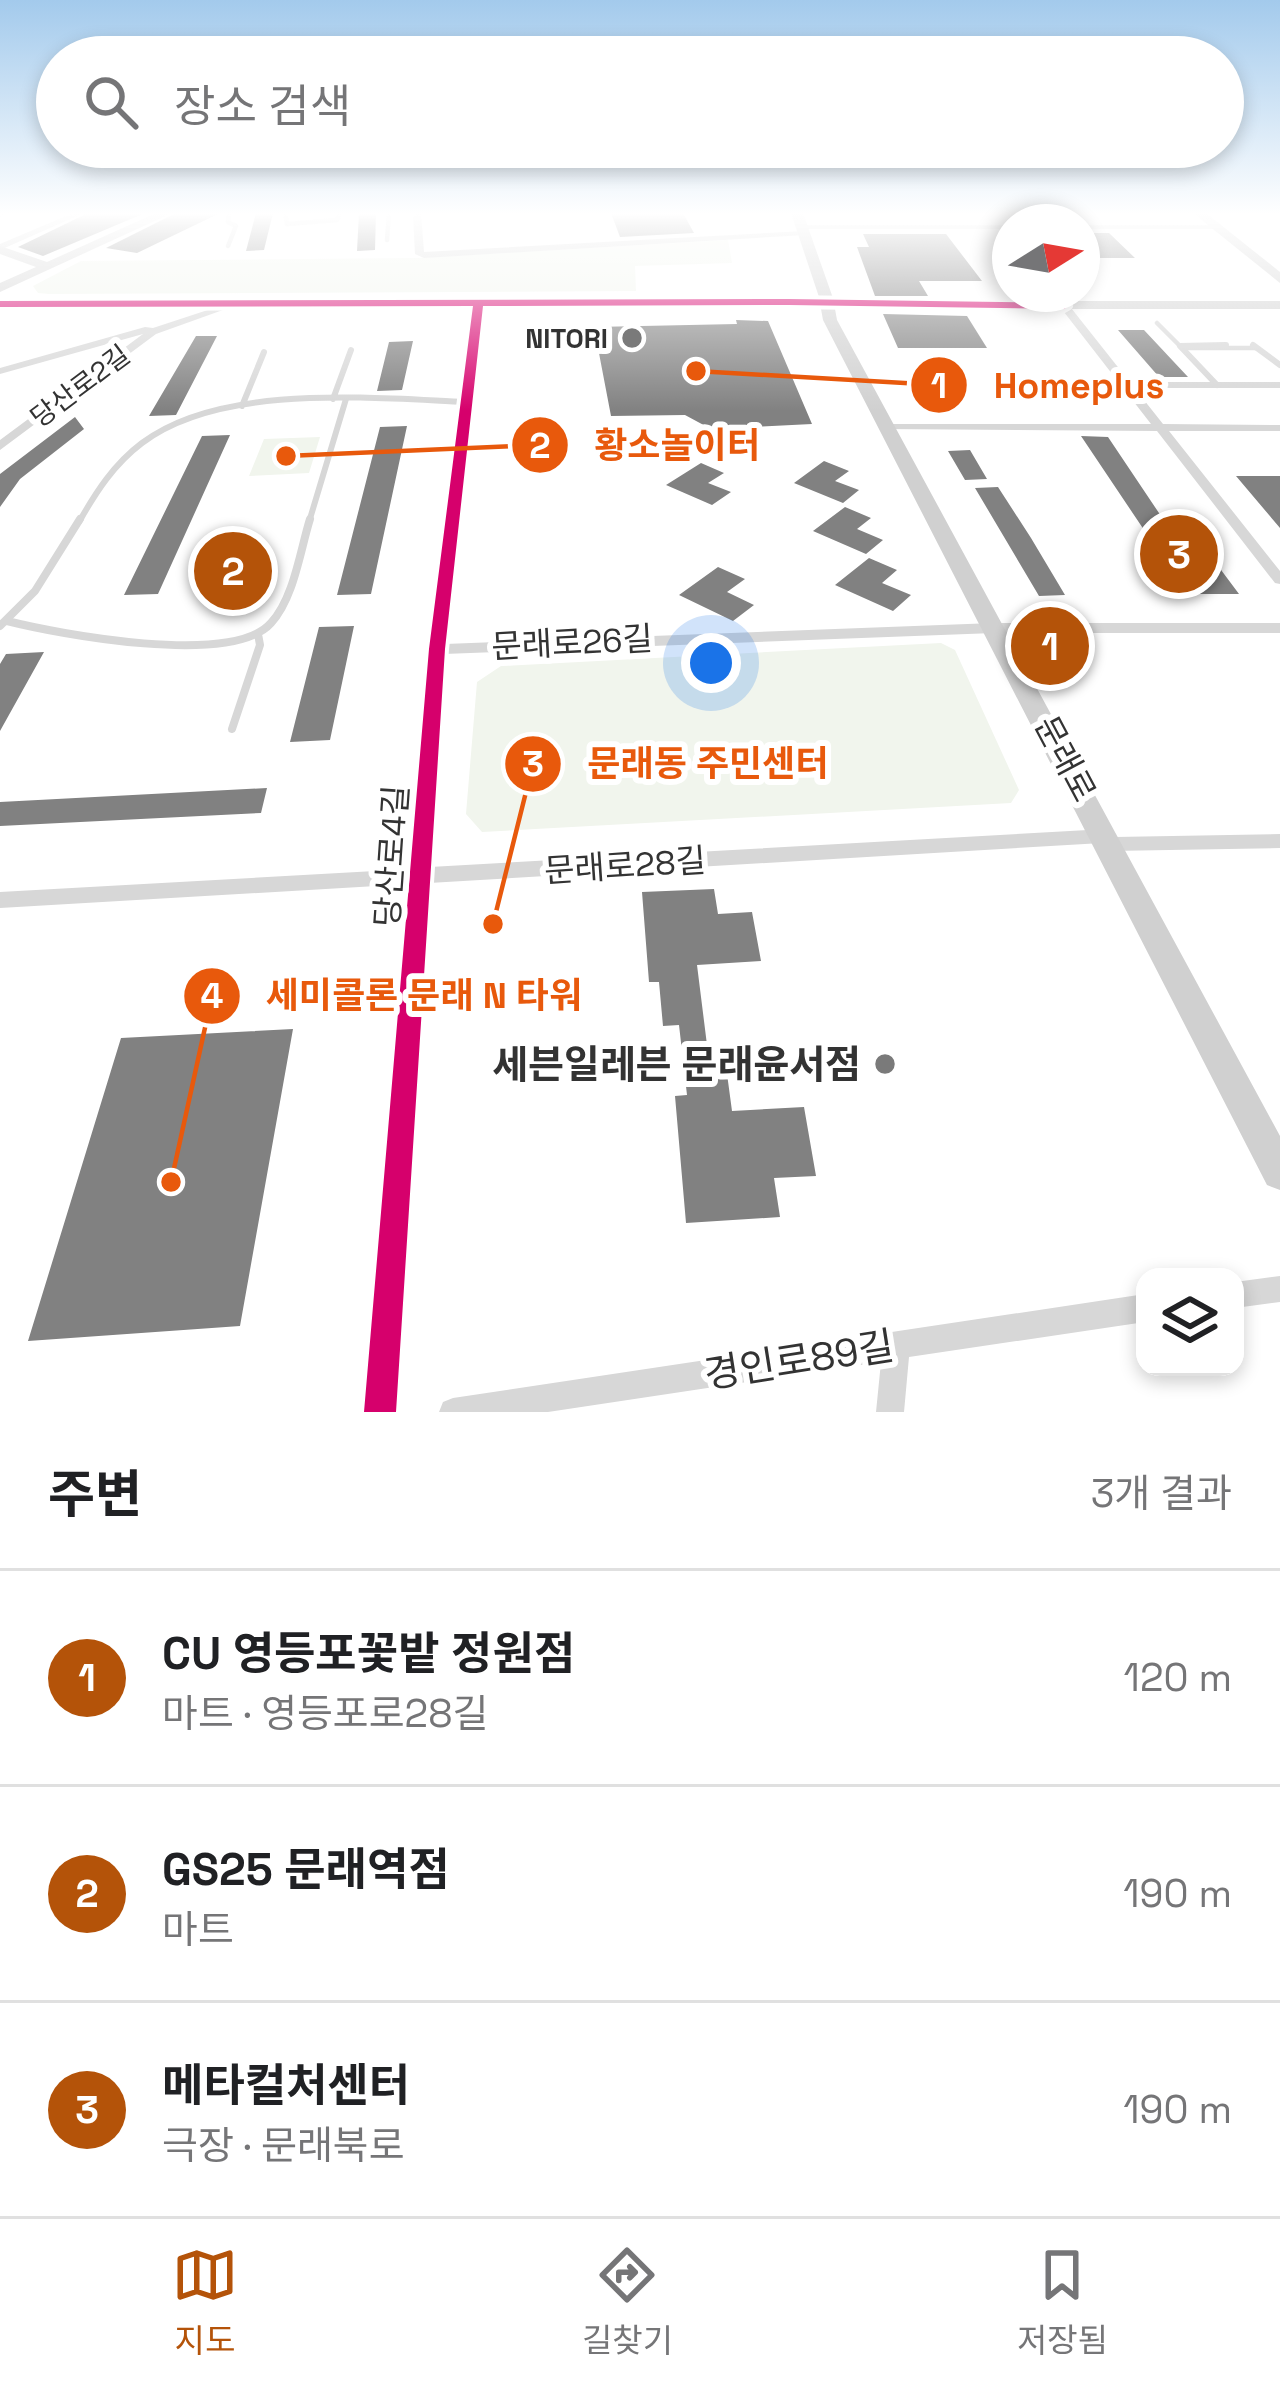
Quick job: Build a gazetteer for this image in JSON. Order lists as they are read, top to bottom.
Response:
{
  "streets": {
    "main road": ["문래로"],
    "street": [
      "당산로2길",
      "문래로26길",
      "당산로4길",
      "문래로28길",
      "경인로89길"
    ]
  },
  "crossings": [
    ["문래로26길", "문래로"],
    ["문래로26길", "당산로4길"],
    ["문래로", "문래로28길"],
    ["당산로4길", "문래로28길"]
  ],
  "places": [
    "NITORI",
    "Homeplus",
    "황소놀이터",
    "문래동 주민센터",
    "세븐일레븐 문래윤서점",
    "세미콜론 문래 N 타워"
  ],
  "north": "right",
  "page": {
    "search": "장소 검색",
    "pins": ["3", "2", "1"],
    "heading": ["주변", "3개 결과"],
    "list": [
      {
        "mark": "1",
        "name": "CU 영등포꽃밭 정원점",
        "note": "마트 · 영등포로28길",
        "value": "120 m"
      },
      {
        "mark": "2",
        "name": "GS25 문래역점",
        "note": "마트",
        "value": "190 m"
      },
      {
        "mark": "3",
        "name": "메타컬처센터",
        "note": "극장 · 문래북로",
        "value": "190 m"
      }
    ],
    "nav": ["지도", "길찾기", "저장됨"]
  }
}
